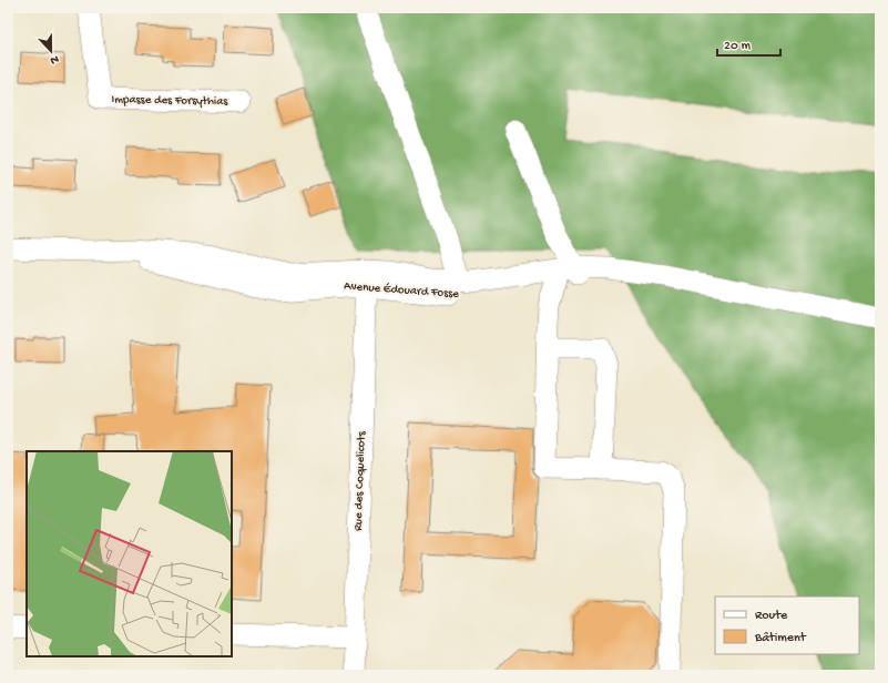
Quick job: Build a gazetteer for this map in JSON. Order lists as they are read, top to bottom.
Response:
{
  "streets": {
    "street": ["Impasse des Forsythias", "Avenue Édouard Fosse", "Rue des Coquelicots"]
  },
  "crossings": [
    ["Avenue Édouard Fosse", "Rue des Coquelicots"]
  ],
  "legend": ["Route", "Bâtiment"],
  "scale_bar": "20 m",
  "north": "bottom"
}
